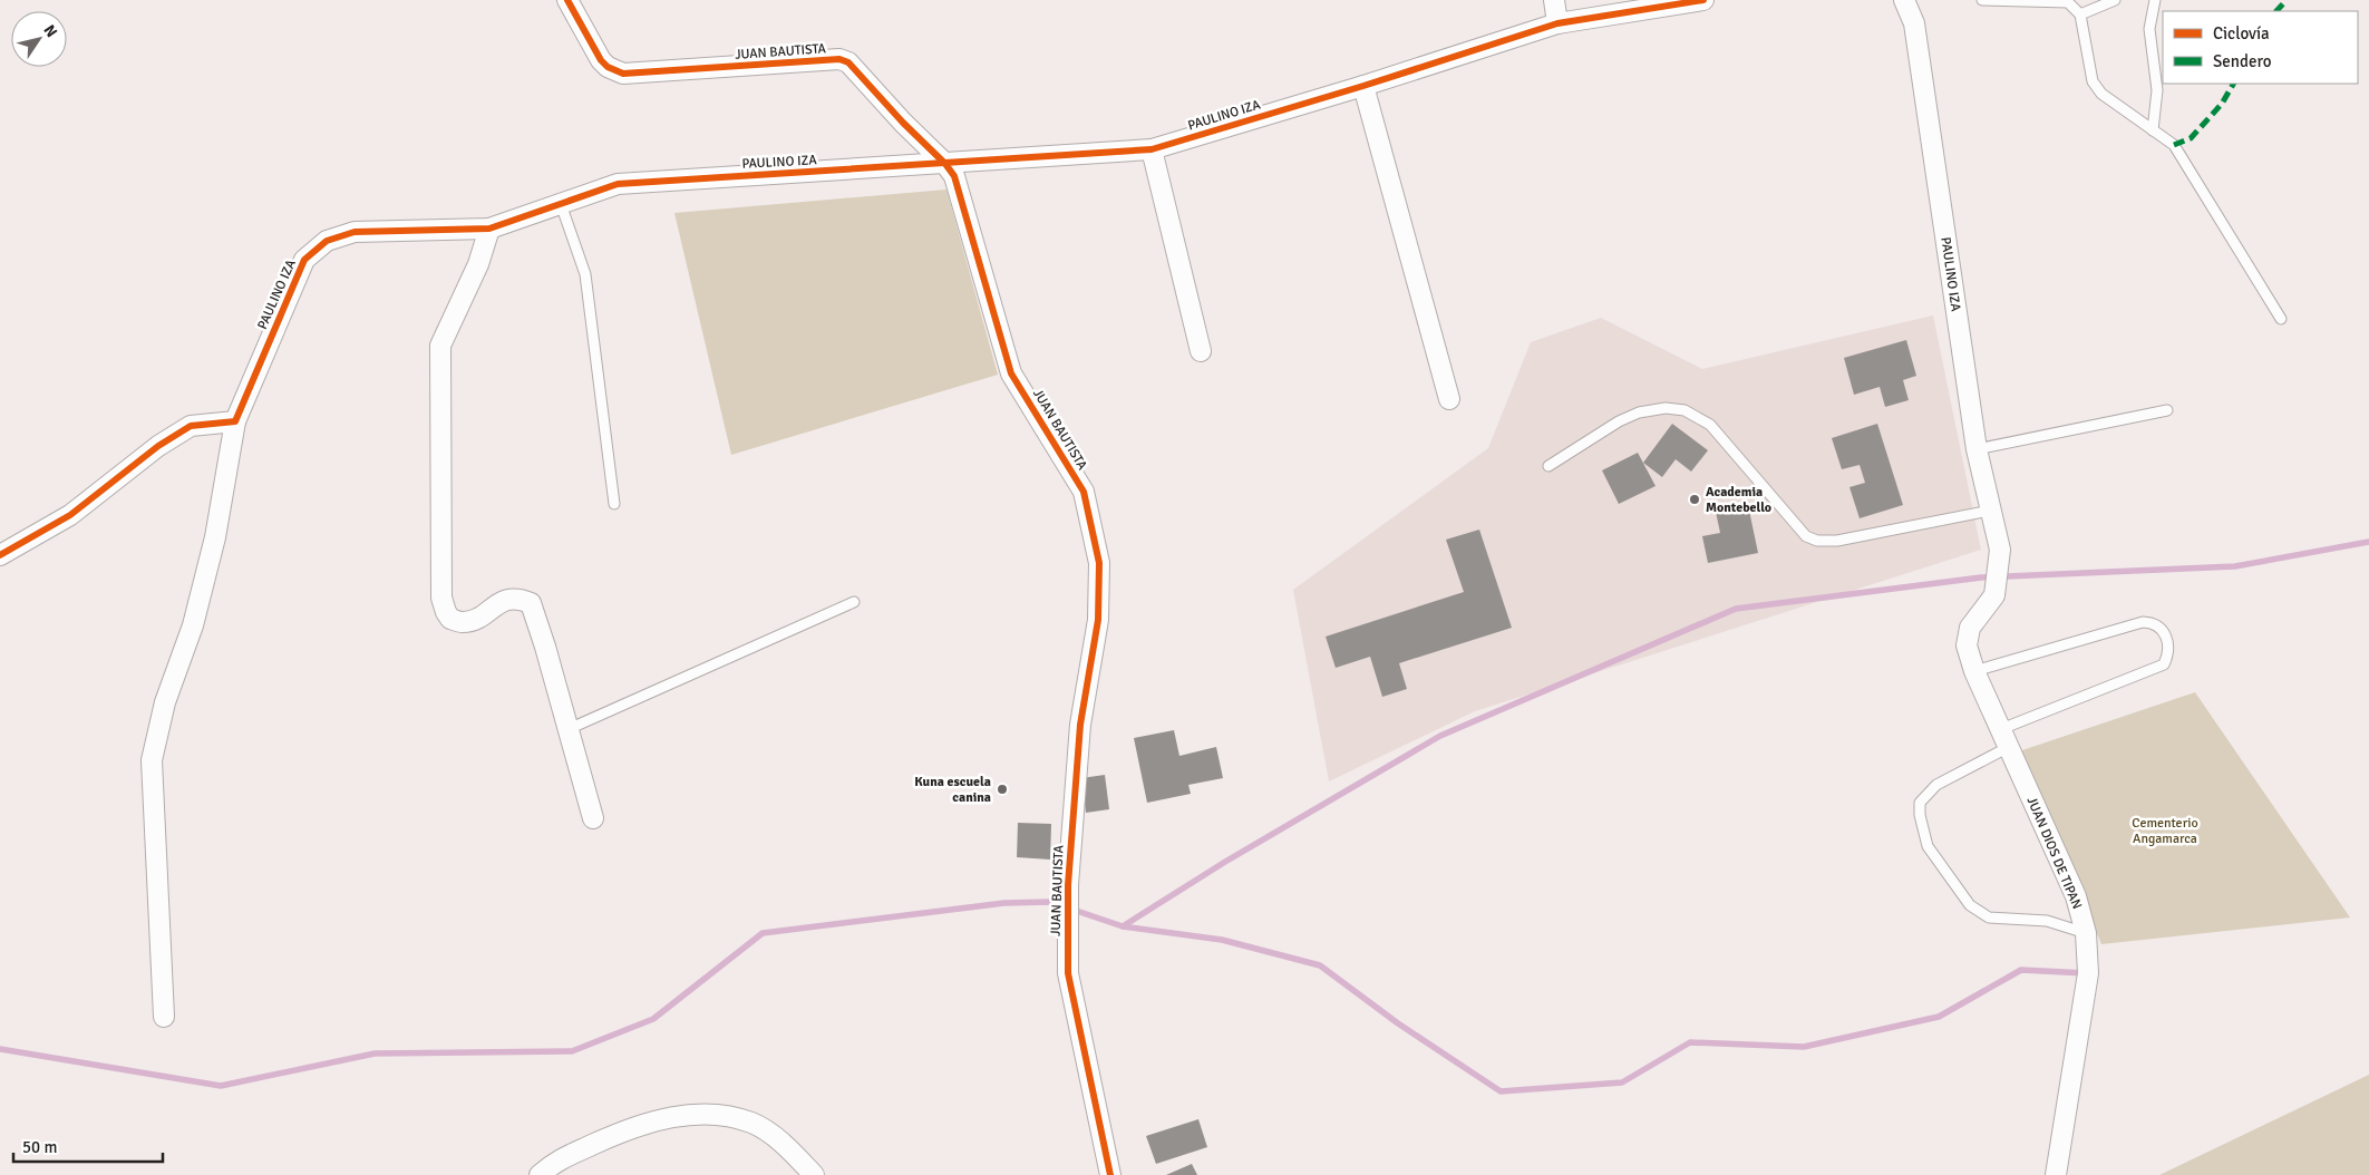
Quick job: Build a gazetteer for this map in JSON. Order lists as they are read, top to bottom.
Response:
{
  "streets": {
    "street": ["JUAN BAUTISTA", "PAULINO IZA", "JUAN DIOS DE TIPAN"]
  },
  "crossings": [
    ["JUAN BAUTISTA", "PAULINO IZA"],
    ["PAULINO IZA", "JUAN DIOS DE TIPAN"]
  ],
  "parks": ["Cementerio Angamarca"],
  "places": ["Academia Montebello", "Kuna escuela canina"],
  "legend": ["Ciclovía", "Sendero"],
  "scale_bar": "50 m",
  "north": "top right"
}
